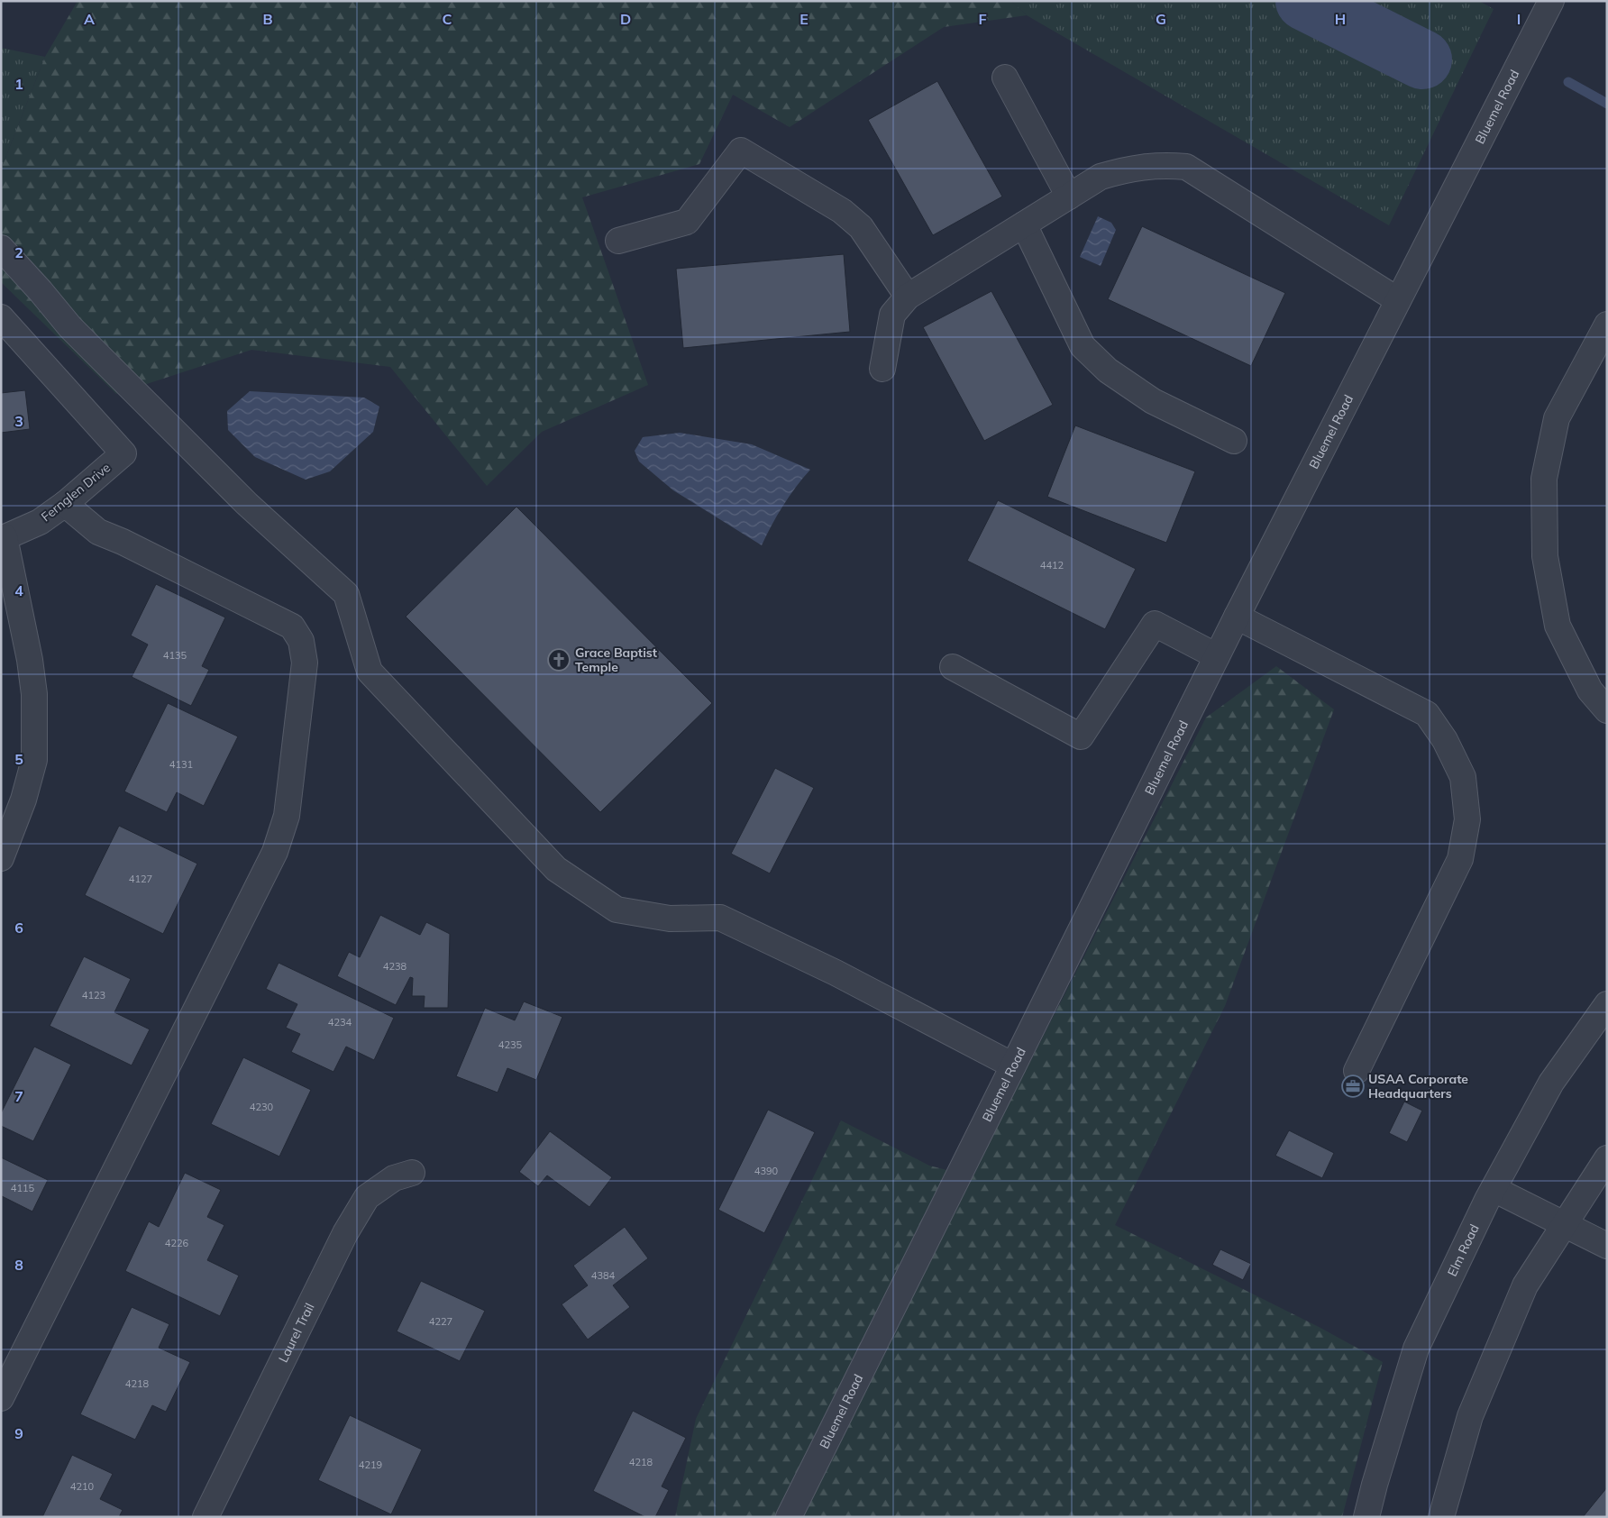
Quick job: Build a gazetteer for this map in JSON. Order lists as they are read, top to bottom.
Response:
{
  "streets": {
    "street": [
      "Bluemel Road",
      "Fernglen Drive",
      "Elm Road",
      "Laurel Trail"
    ]
  },
  "places": {
    "church": ["Grace Baptist Temple"],
    "office": ["USAA Corporate Headquarters"]
  },
  "house_numbers": [
    "4412",
    "4135",
    "4131",
    "4127",
    "4238",
    "4123",
    "4234",
    "4235",
    "4230",
    "4390",
    "4115",
    "4226",
    "4384",
    "4227",
    "4218",
    "4218",
    "4219",
    "4210"
  ],
  "grid": {
    "columns": [
      "A",
      "B",
      "C",
      "D",
      "E",
      "F",
      "G",
      "H",
      "I"
    ],
    "rows": [
      "1",
      "2",
      "3",
      "4",
      "5",
      "6",
      "7",
      "8",
      "9"
    ]
  }
}
